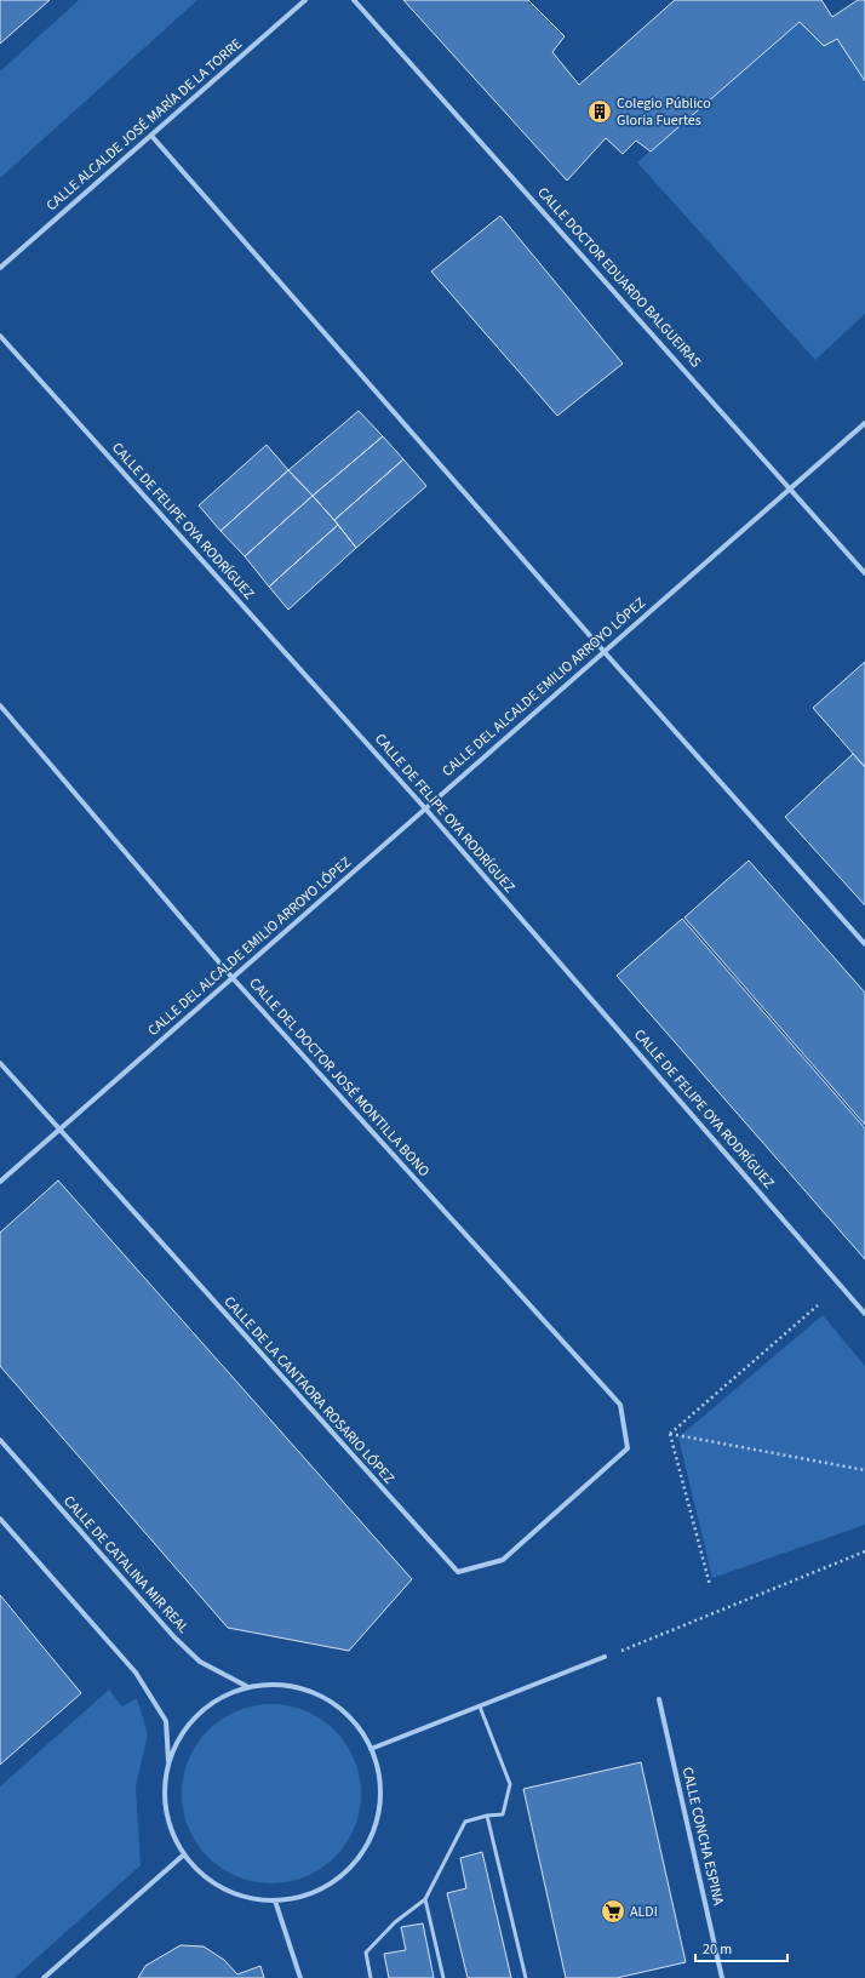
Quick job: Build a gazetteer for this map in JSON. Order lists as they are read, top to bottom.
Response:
{
  "streets": {
    "street": [
      "CALLE ALCALDE JOSÉ MARÍA DE LA TORRE",
      "CALLE DOCTOR EDUARDO BALGUEIRAS",
      "CALLE DE FELIPE OYA RODRÍGUEZ",
      "CALLE DEL ALCALDE EMILIO ARROYO LÓPEZ",
      "CALLE DEL DOCTOR JOSÉ MONTILLA BONO",
      "CALLE DE LA CANTAORA ROSARIO LÓPEZ",
      "CALLE DE CATALINA MIR REAL",
      "CALLE CONCHA ESPINA"
    ]
  },
  "crossings": [
    ["CALLE DOCTOR EDUARDO BALGUEIRAS", "CALLE DEL ALCALDE EMILIO ARROYO LÓPEZ"],
    ["CALLE DE FELIPE OYA RODRÍGUEZ", "CALLE DEL ALCALDE EMILIO ARROYO LÓPEZ"],
    ["CALLE DEL ALCALDE EMILIO ARROYO LÓPEZ", "CALLE DEL DOCTOR JOSÉ MONTILLA BONO"],
    ["CALLE DEL ALCALDE EMILIO ARROYO LÓPEZ", "CALLE DE LA CANTAORA ROSARIO LÓPEZ"],
    ["CALLE DEL DOCTOR JOSÉ MONTILLA BONO", "CALLE DE LA CANTAORA ROSARIO LÓPEZ"]
  ],
  "places": {
    "building": ["Colegio Público Gloria Fuertes"],
    "supermarket": ["ALDI"]
  },
  "scale_bar": "20 m"
}
